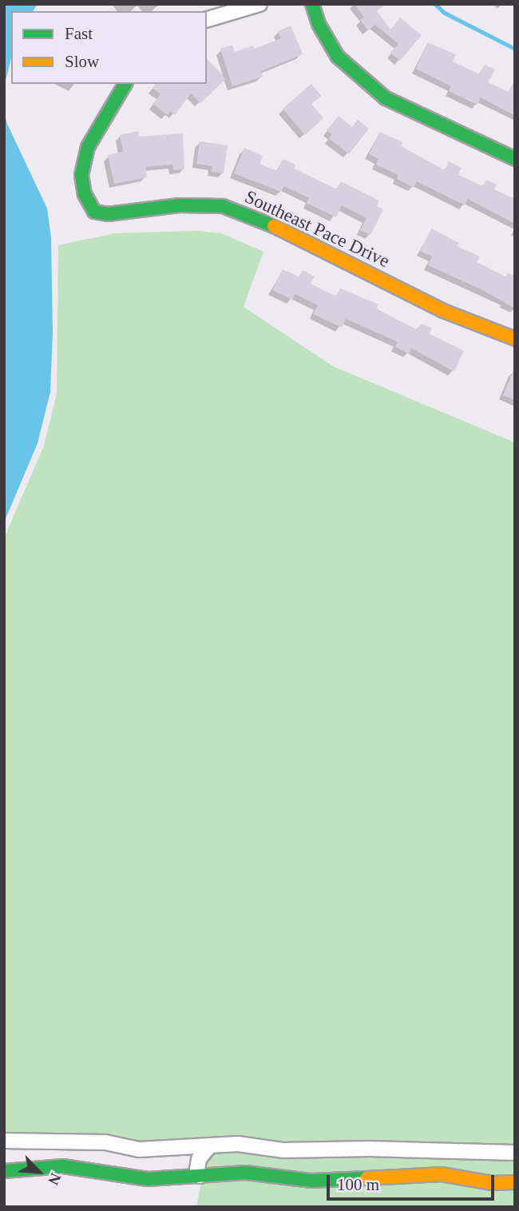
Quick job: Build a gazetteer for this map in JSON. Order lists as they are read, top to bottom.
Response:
{
  "streets": {
    "street": ["Southeast Pace Drive"]
  },
  "legend": ["Fast", "Slow"],
  "scale_bar": "100 m",
  "north": "bottom right"
}
